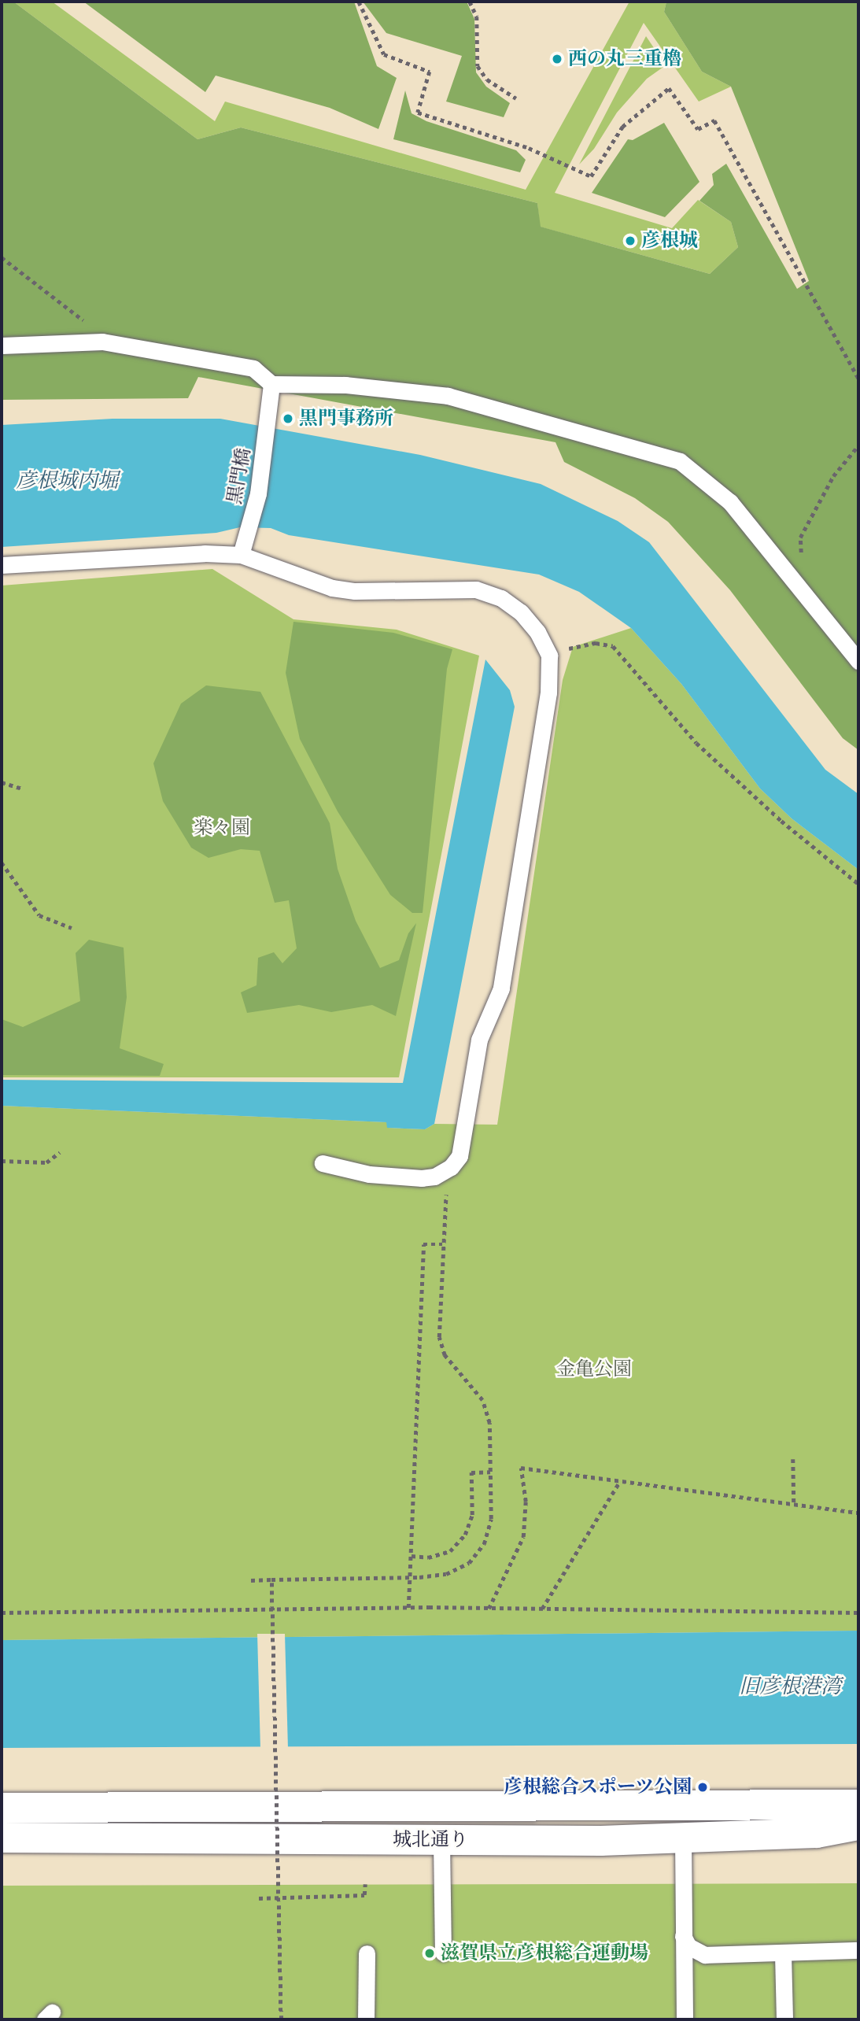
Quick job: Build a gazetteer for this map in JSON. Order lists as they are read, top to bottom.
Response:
{
  "streets": {
    "main road": ["城北通り"],
    "lane": ["黒門橋"]
  },
  "water": ["彦根城内堀", "旧彦根港湾"],
  "parks": ["楽々園", "金亀公園"],
  "places": [
    "西の丸三重櫓",
    "彦根城",
    "黒門事務所",
    "彦根総合スポーツ公園",
    "滋賀県立彦根総合運動場"
  ]
}
